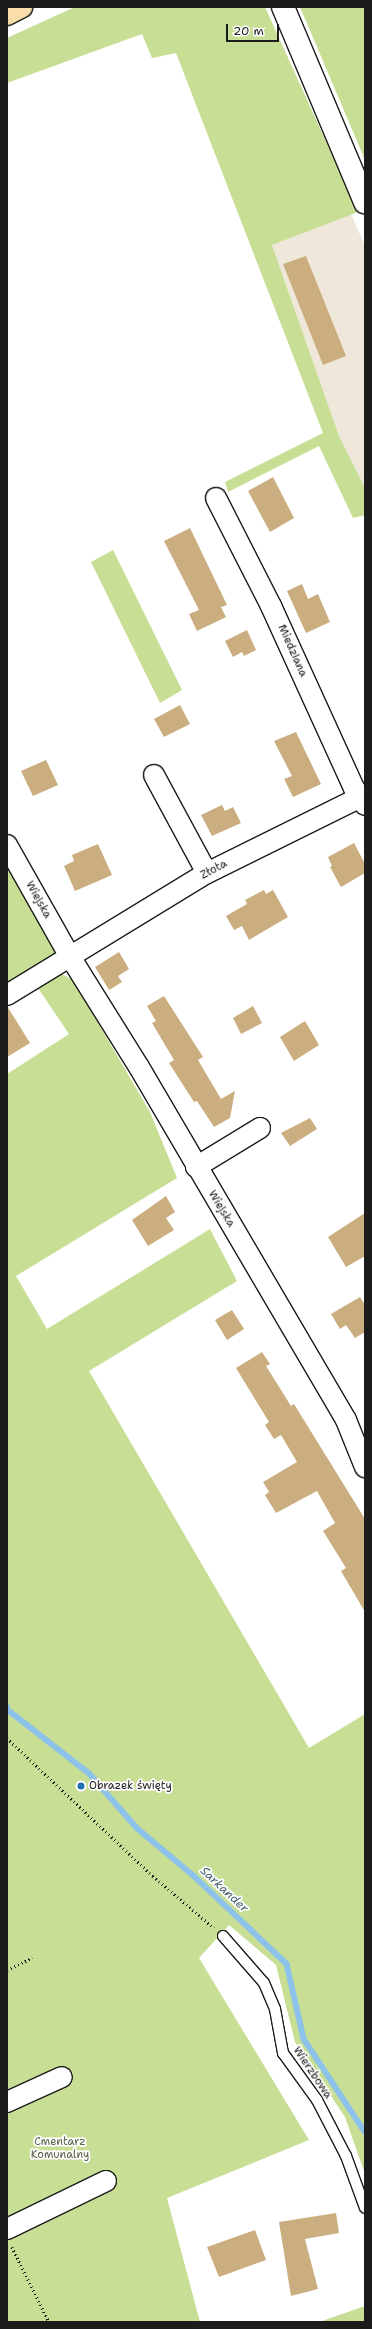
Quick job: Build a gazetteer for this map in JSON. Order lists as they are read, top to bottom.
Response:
{
  "streets": {
    "street": ["Miedziana", "Złota", "Wiejska"],
    "lane": ["Wierzbowa"]
  },
  "crossings": [
    ["Miedziana", "Złota"],
    ["Złota", "Wiejska"]
  ],
  "water": ["Sarkander"],
  "parks": ["Cmentarz Komunalny"],
  "places": ["Obrazek święty"],
  "scale_bar": "20 m"
}
